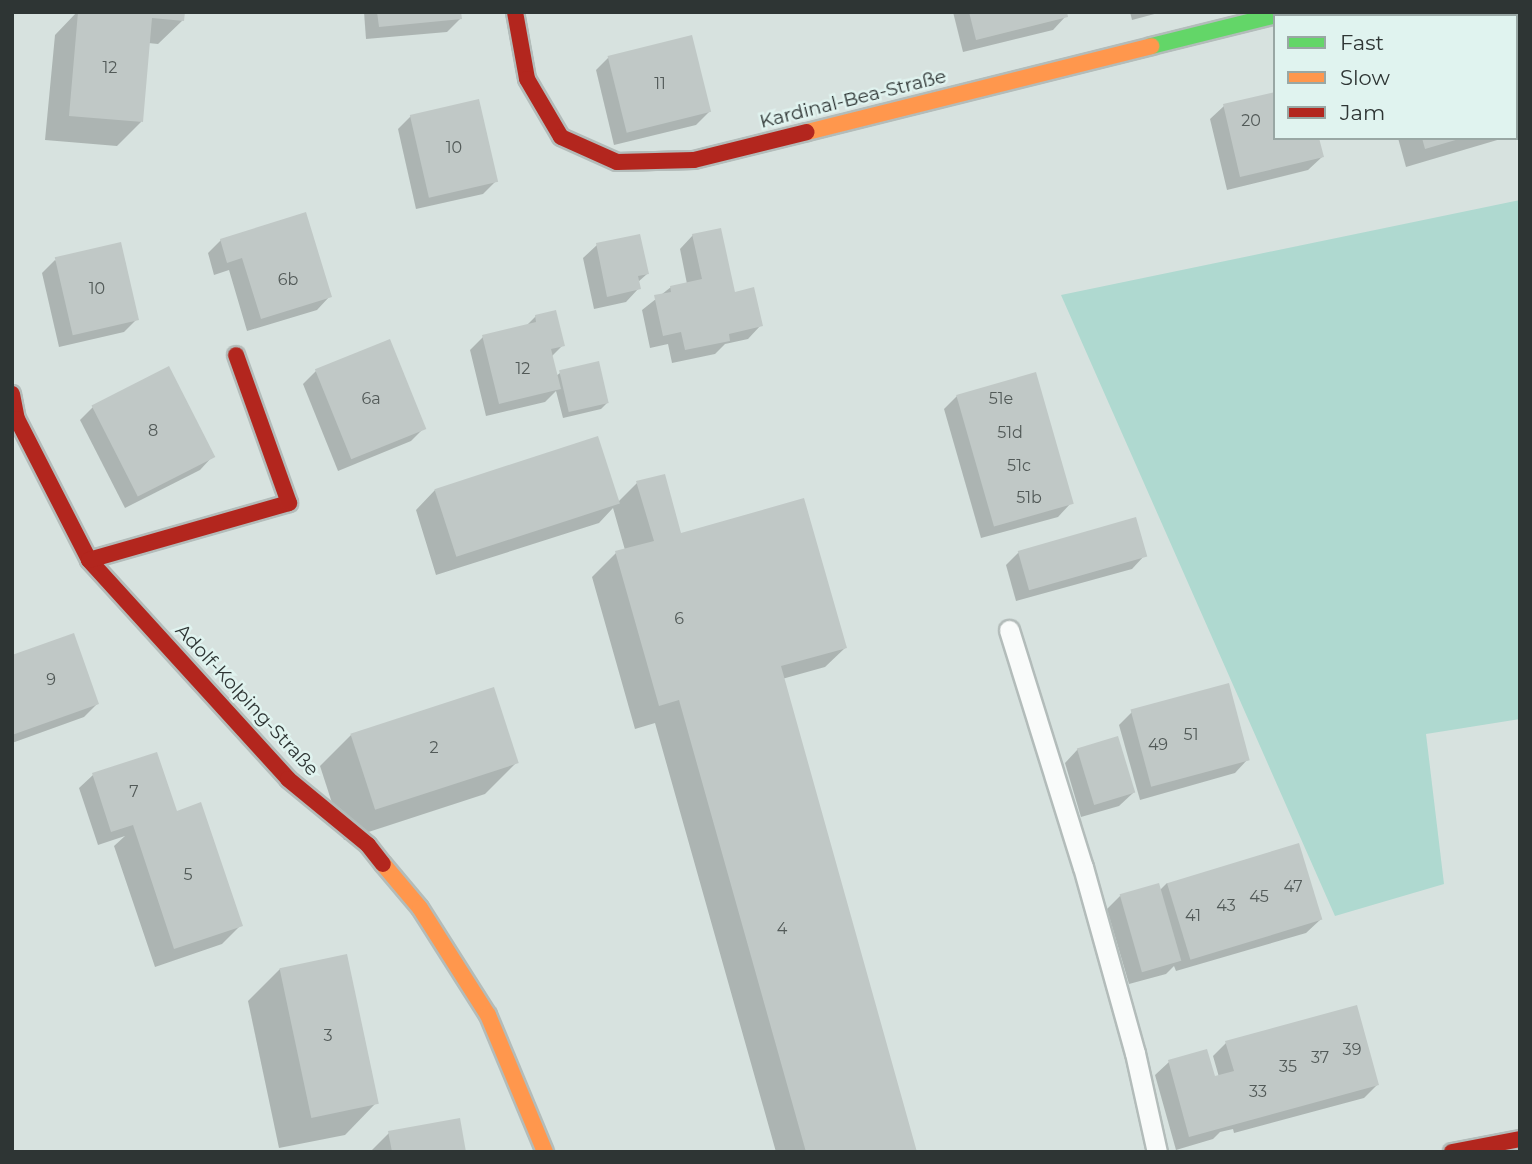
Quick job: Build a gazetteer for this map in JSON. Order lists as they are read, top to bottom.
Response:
{
  "streets": {
    "street": ["Kardinal-Bea-Straße", "Adolf-Kolping-Straße"]
  },
  "house_numbers": [
    "12",
    "11",
    "20",
    "10",
    "6b",
    "10",
    "12",
    "6a",
    "51e",
    "8",
    "51d",
    "51c",
    "51b",
    "6",
    "9",
    "51",
    "49",
    "2",
    "7",
    "5",
    "47",
    "45",
    "43",
    "41",
    "4",
    "3",
    "39",
    "37",
    "35",
    "33"
  ],
  "legend": ["Fast", "Slow", "Jam"]
}
